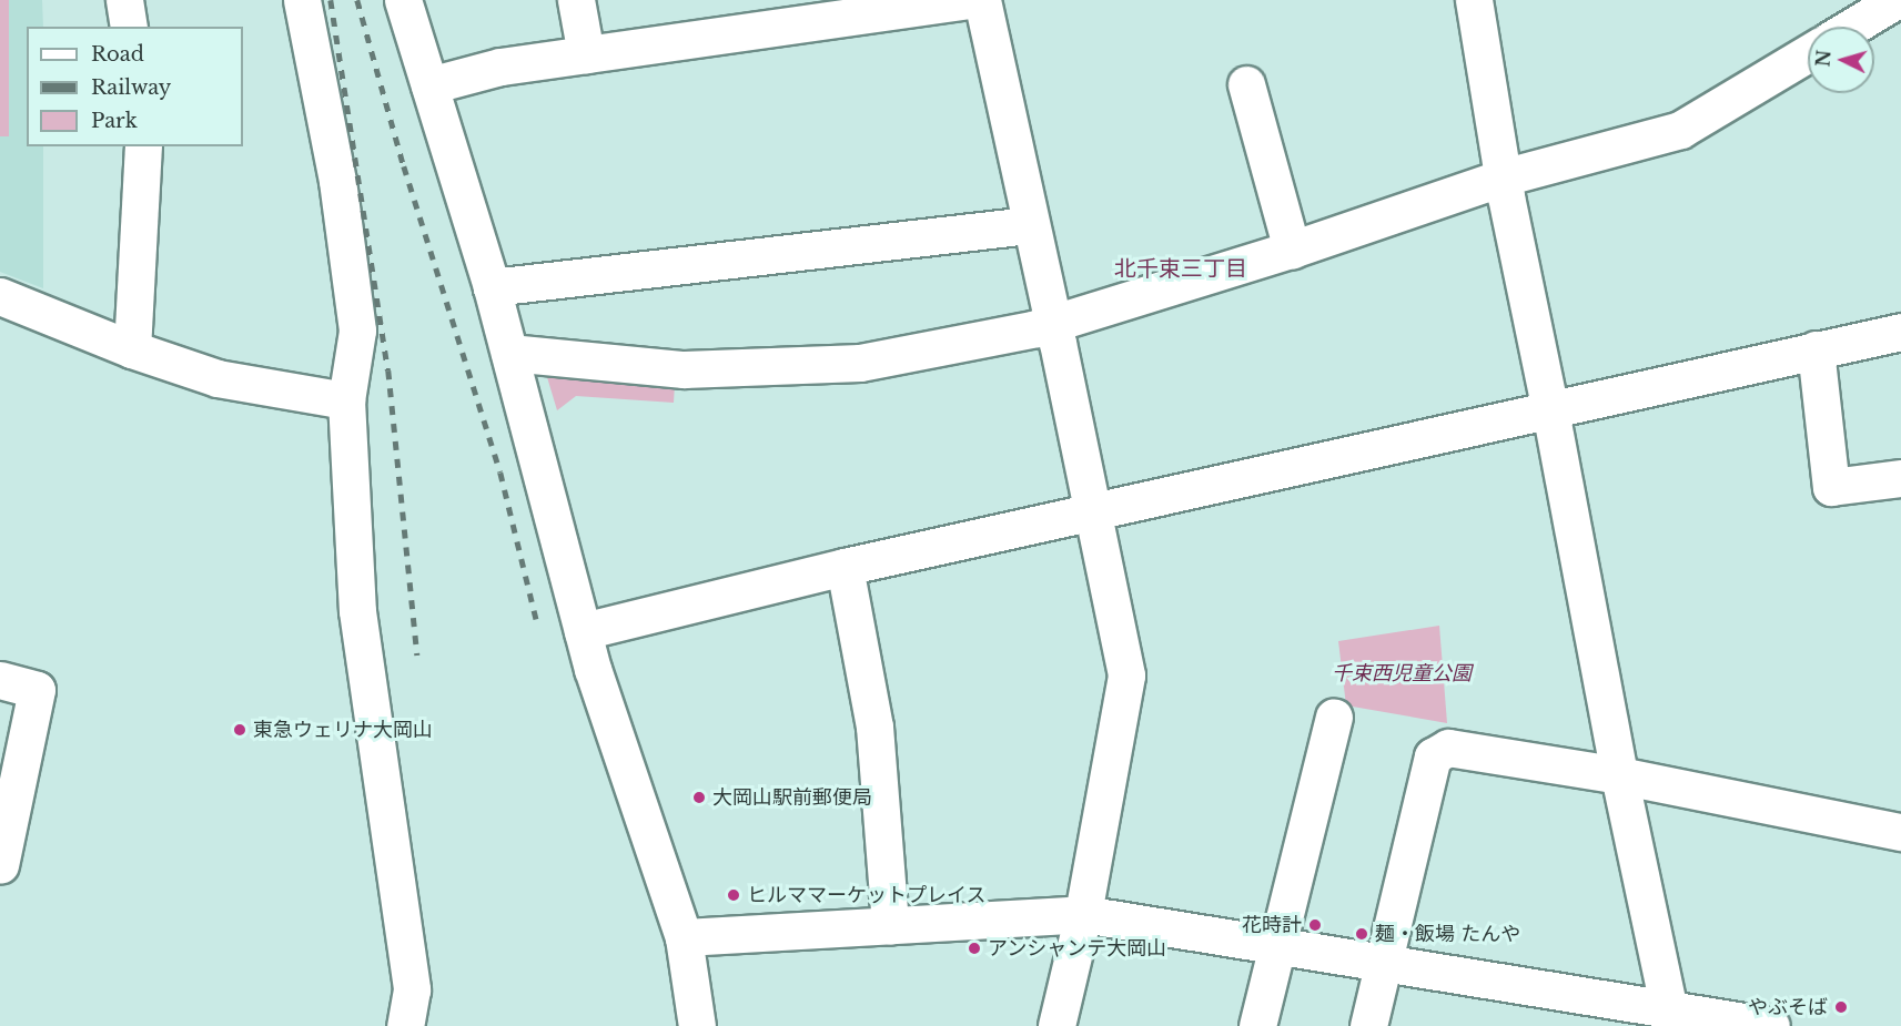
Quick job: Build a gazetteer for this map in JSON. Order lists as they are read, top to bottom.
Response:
{
  "districts": ["北千束三丁目"],
  "parks": ["千束西児童公園"],
  "places": [
    "東急ウェリナ大岡山",
    "大岡山駅前郵便局",
    "ヒルママーケットプレイス",
    "花時計",
    "麺・飯場 たんや",
    "アンシャンテ大岡山",
    "やぶそば"
  ],
  "legend": ["Road", "Railway", "Park"],
  "north": "left"
}
